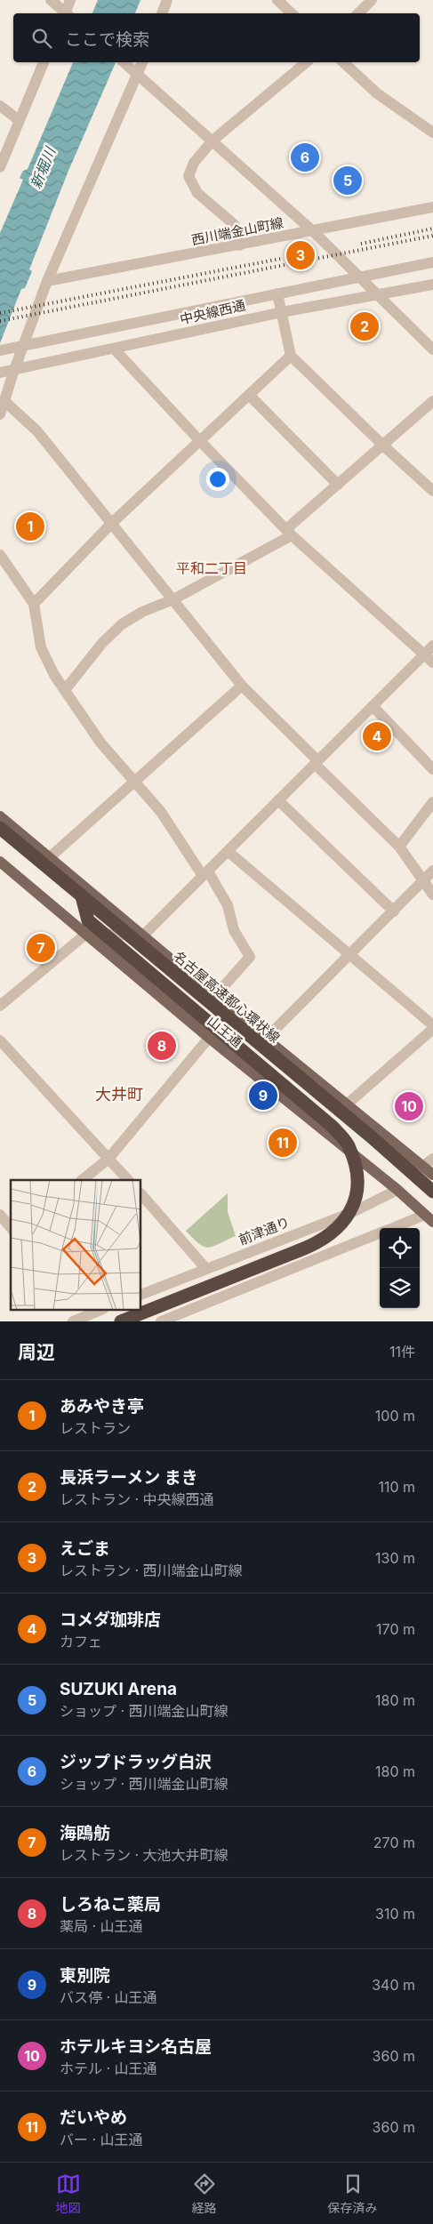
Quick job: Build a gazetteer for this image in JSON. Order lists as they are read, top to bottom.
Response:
{
  "streets": {
    "highway": ["名古屋高速都心環状線"],
    "main road": ["山王通"],
    "street": ["西川端金山町線", "中央線西通", "前津通り"]
  },
  "crossings": [
    ["山王通", "前津通り"]
  ],
  "districts": ["平和二丁目", "大井町"],
  "water": ["新堀川"],
  "page": {
    "search": "ここで検索",
    "pins": [
      "6",
      "5",
      "3",
      "2",
      "1",
      "4",
      "7",
      "8",
      "9",
      "10",
      "11"
    ],
    "heading": ["周辺", "11件"],
    "list": [
      {
        "mark": "1",
        "name": "あみやき亭",
        "note": "レストラン",
        "value": "100 m"
      },
      {
        "mark": "2",
        "name": "長浜ラーメン まき",
        "note": "レストラン · 中央線西通",
        "value": "110 m"
      },
      {
        "mark": "3",
        "name": "えごま",
        "note": "レストラン · 西川端金山町線",
        "value": "130 m"
      },
      {
        "mark": "4",
        "name": "コメダ珈琲店",
        "note": "カフェ",
        "value": "170 m"
      },
      {
        "mark": "5",
        "name": "SUZUKI Arena",
        "note": "ショップ · 西川端金山町線",
        "value": "180 m"
      },
      {
        "mark": "6",
        "name": "ジップドラッグ白沢",
        "note": "ショップ · 西川端金山町線",
        "value": "180 m"
      },
      {
        "mark": "7",
        "name": "海鴎舫",
        "note": "レストラン · 大池大井町線",
        "value": "270 m"
      },
      {
        "mark": "8",
        "name": "しろねこ薬局",
        "note": "薬局 · 山王通",
        "value": "310 m"
      },
      {
        "mark": "9",
        "name": "東別院",
        "note": "バス停 · 山王通",
        "value": "340 m"
      },
      {
        "mark": "10",
        "name": "ホテルキヨシ名古屋",
        "note": "ホテル · 山王通",
        "value": "360 m"
      },
      {
        "mark": "11",
        "name": "だいやめ",
        "note": "バー · 山王通",
        "value": "360 m"
      }
    ],
    "nav": ["地図", "経路", "保存済み"]
  }
}
